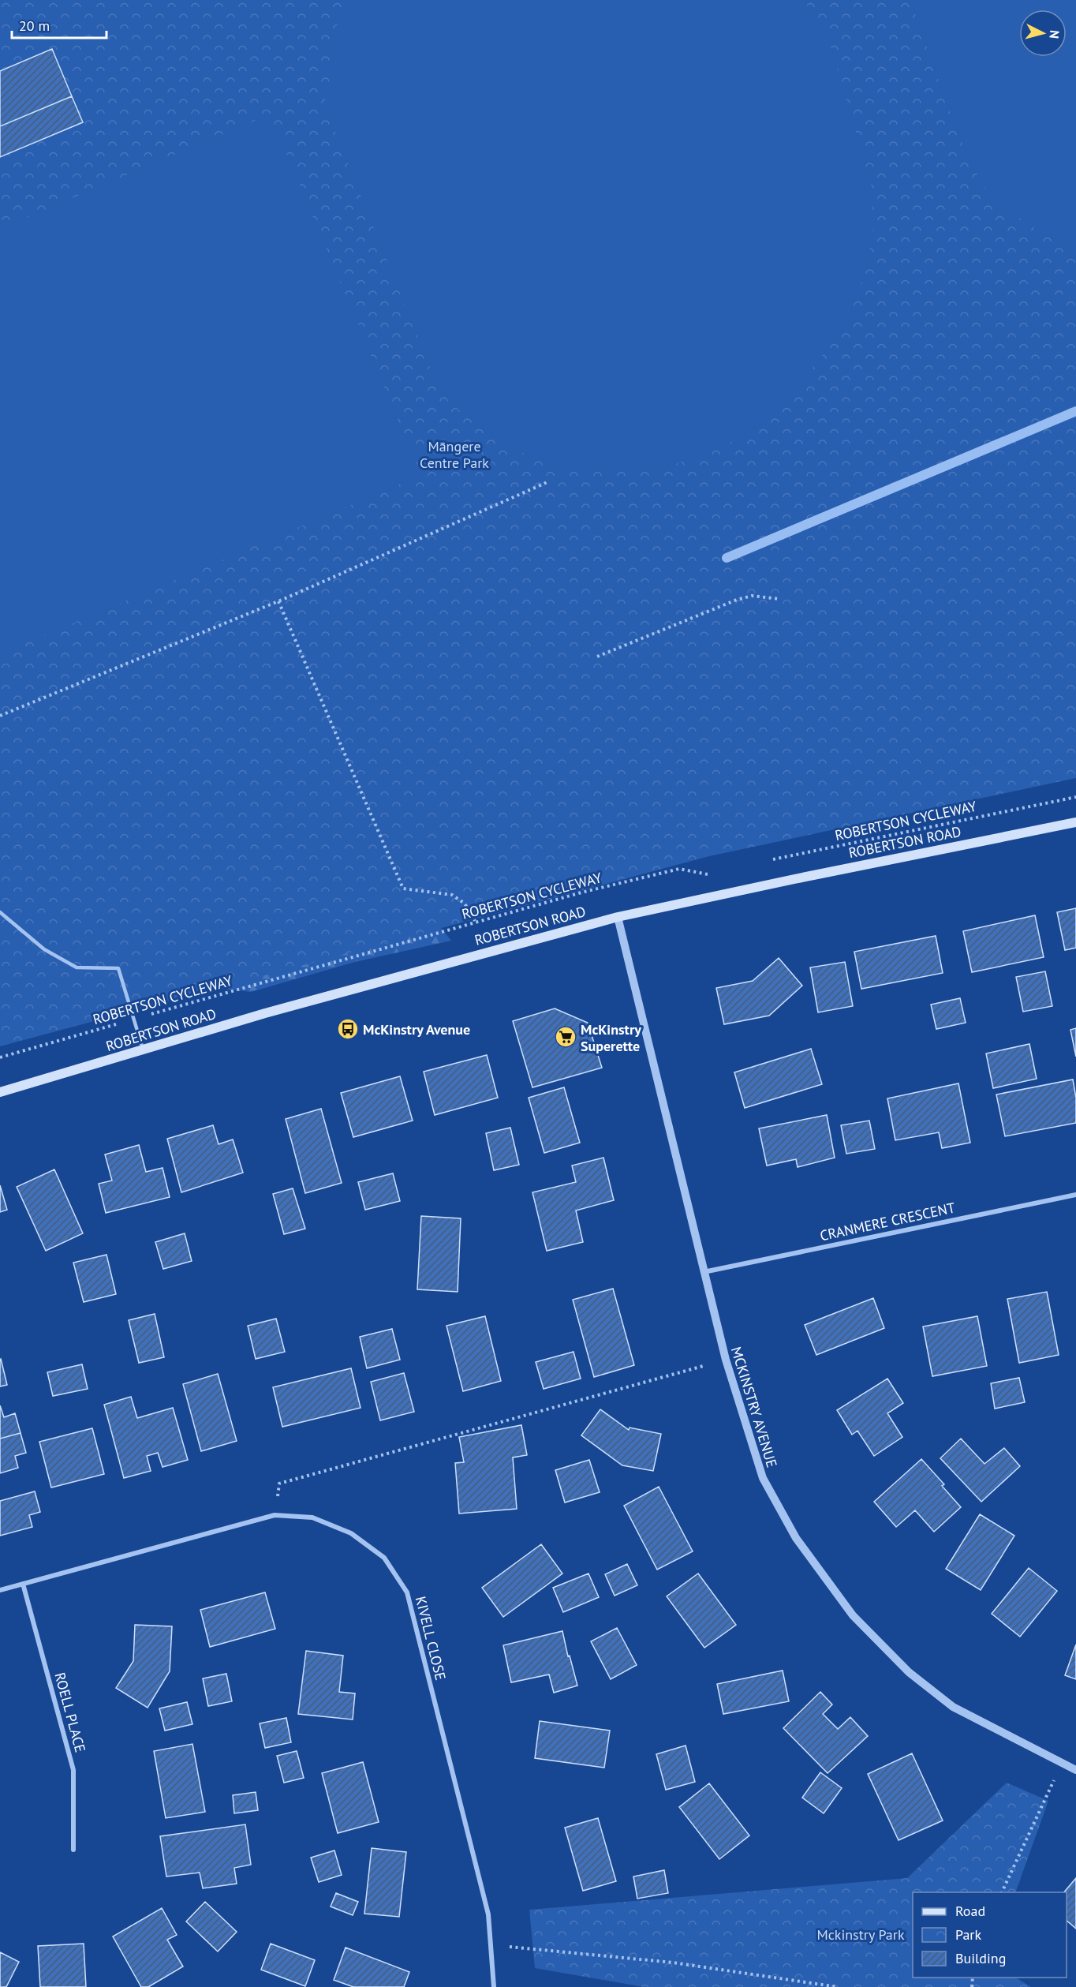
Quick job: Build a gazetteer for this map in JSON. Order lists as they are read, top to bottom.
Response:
{
  "streets": {
    "main road": ["ROBERTSON ROAD"],
    "street": [
      "CRANMERE CRESCENT",
      "MCKINSTRY AVENUE",
      "KIVELL CLOSE",
      "ROELL PLACE"
    ],
    "path": ["ROBERTSON CYCLEWAY"]
  },
  "crossings": [
    ["ROBERTSON ROAD", "MCKINSTRY AVENUE"],
    ["CRANMERE CRESCENT", "MCKINSTRY AVENUE"],
    ["KIVELL CLOSE", "ROELL PLACE"]
  ],
  "parks": ["Māngere Centre Park", "Mckinstry Park"],
  "places": {
    "bus stop": ["McKinstry Avenue"],
    "supermarket": ["McKinstry Superette"]
  },
  "legend": ["Road", "Park", "Building"],
  "scale_bar": "20 m",
  "north": "right"
}
